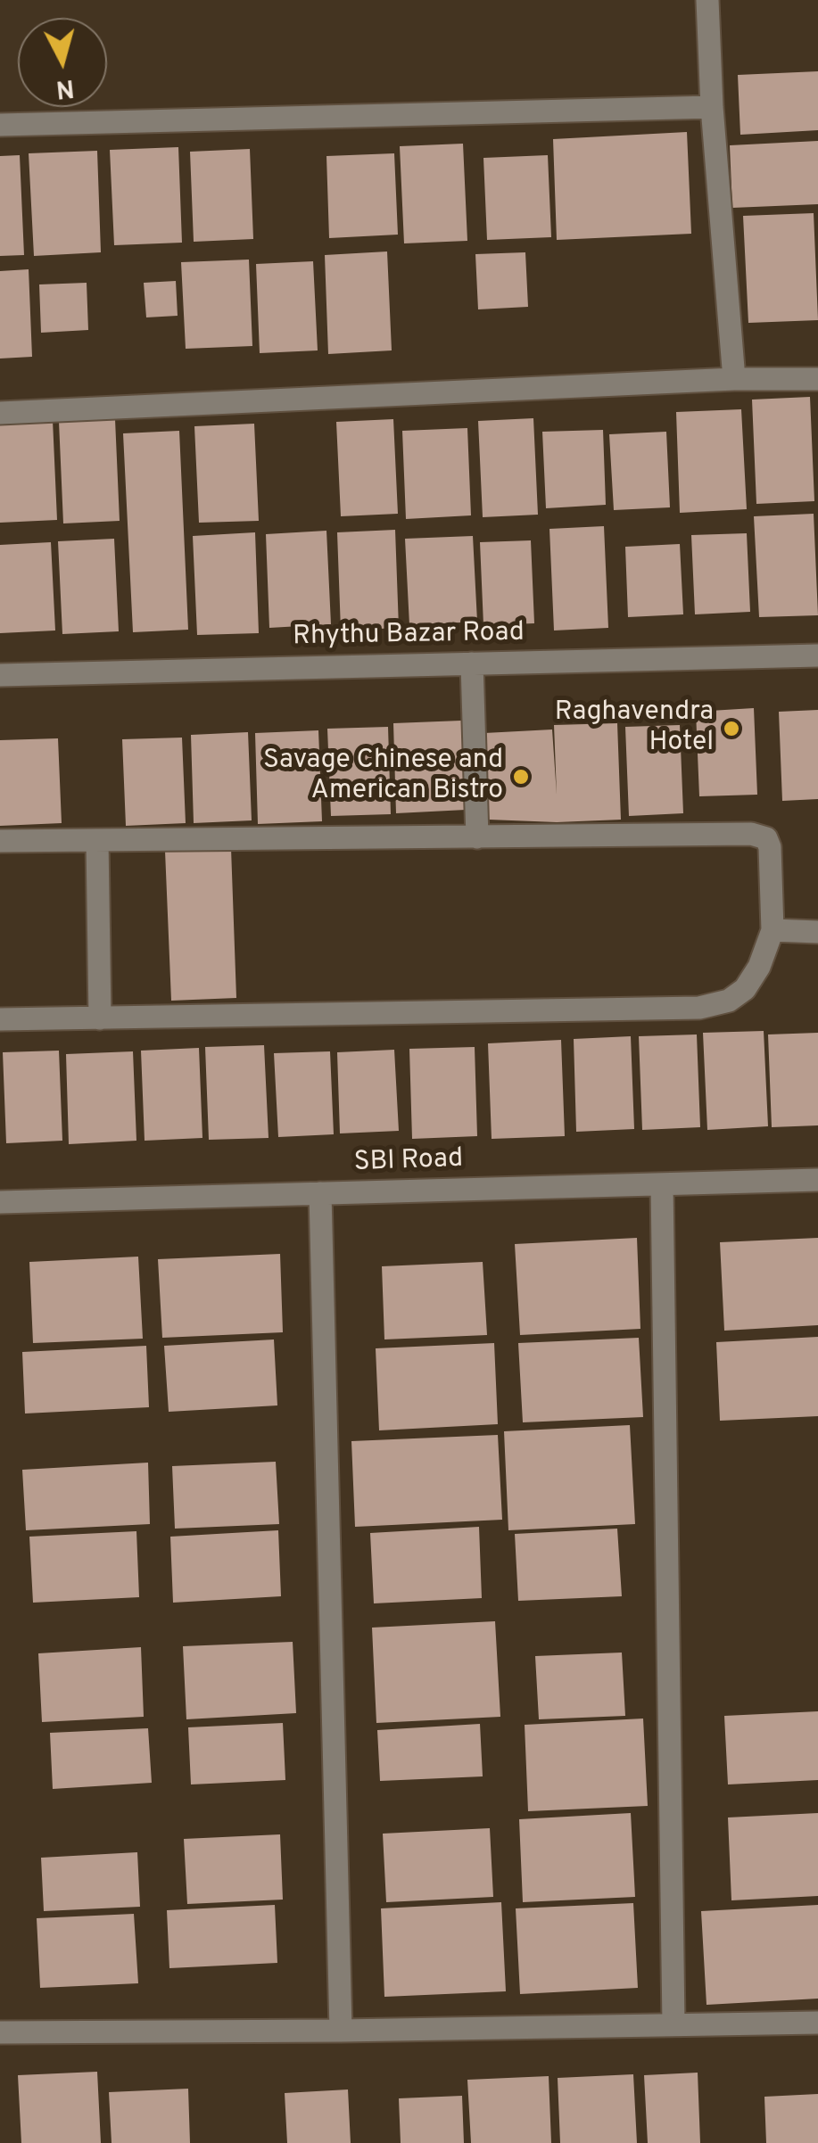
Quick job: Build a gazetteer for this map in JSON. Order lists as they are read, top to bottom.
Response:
{
  "streets": {
    "street": ["Rhythu Bazar Road", "SBI Road"]
  },
  "places": ["Raghavendra Hotel", "Savage Chinese and American Bistro"],
  "north": "bottom"
}
